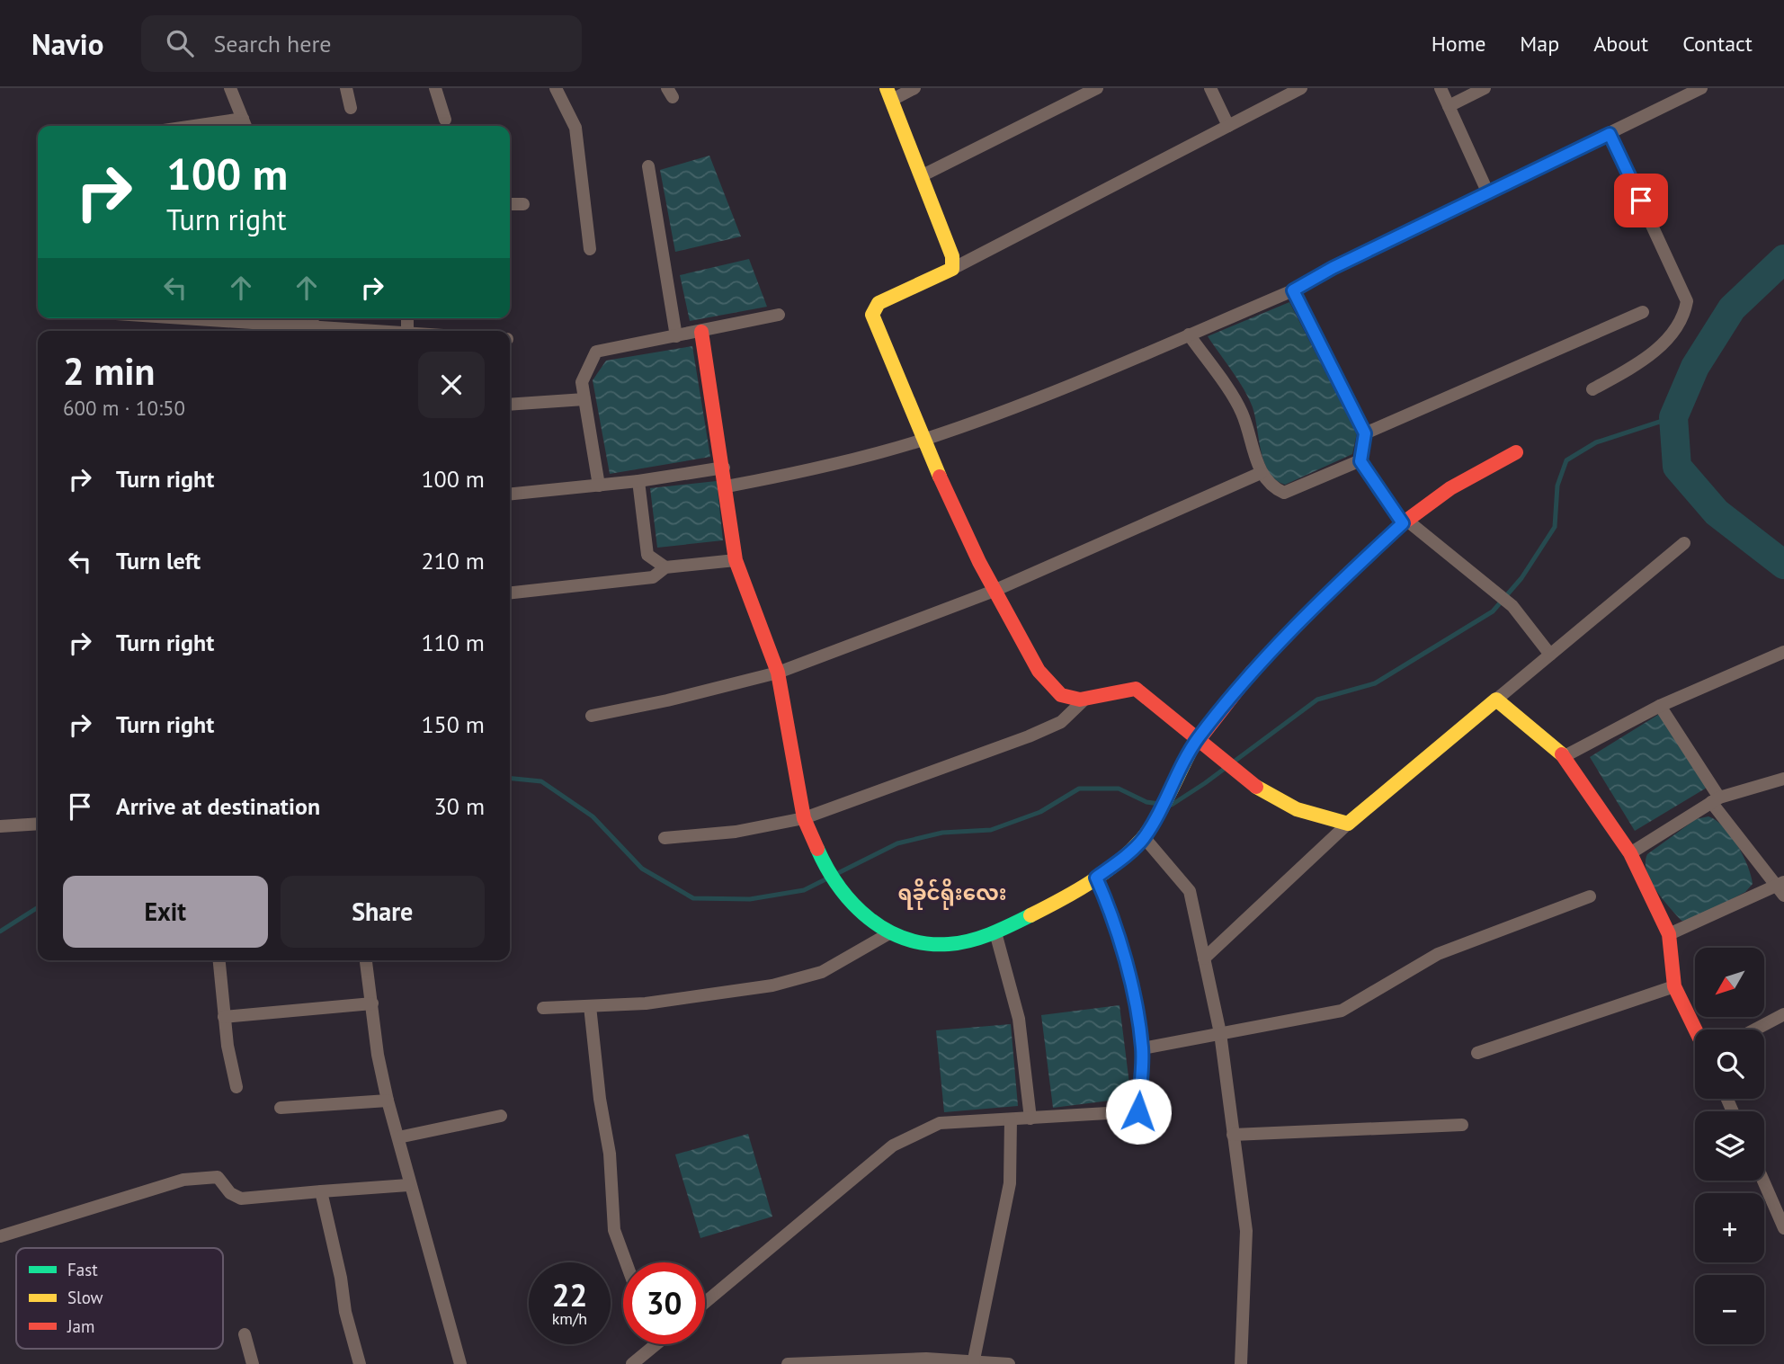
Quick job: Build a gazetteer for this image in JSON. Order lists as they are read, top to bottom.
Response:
{
  "districts": ["ရခိုင်ရိုးလေး"],
  "legend": ["Fast", "Slow", "Jam"],
  "north": "bottom left",
  "page": {
    "header": "Navio",
    "search": "Search here",
    "nav": [
      "Home",
      "Map",
      "About",
      "Contact"
    ],
    "turn": ["100 m", "Turn right"],
    "heading": ["2 min", "600 m · 10:50"],
    "list": [
      {
        "name": "Turn right",
        "value": "100 m"
      },
      {
        "name": "Turn left",
        "value": "210 m"
      },
      {
        "name": "Turn right",
        "value": "110 m"
      },
      {
        "name": "Turn right",
        "value": "150 m"
      },
      {
        "name": "Arrive at destination",
        "value": "30 m"
      }
    ],
    "buttons": ["Exit", "Share"],
    "map_buttons": ["+", "−"],
    "speed": "22 km/h",
    "limit": "30"
  }
}
